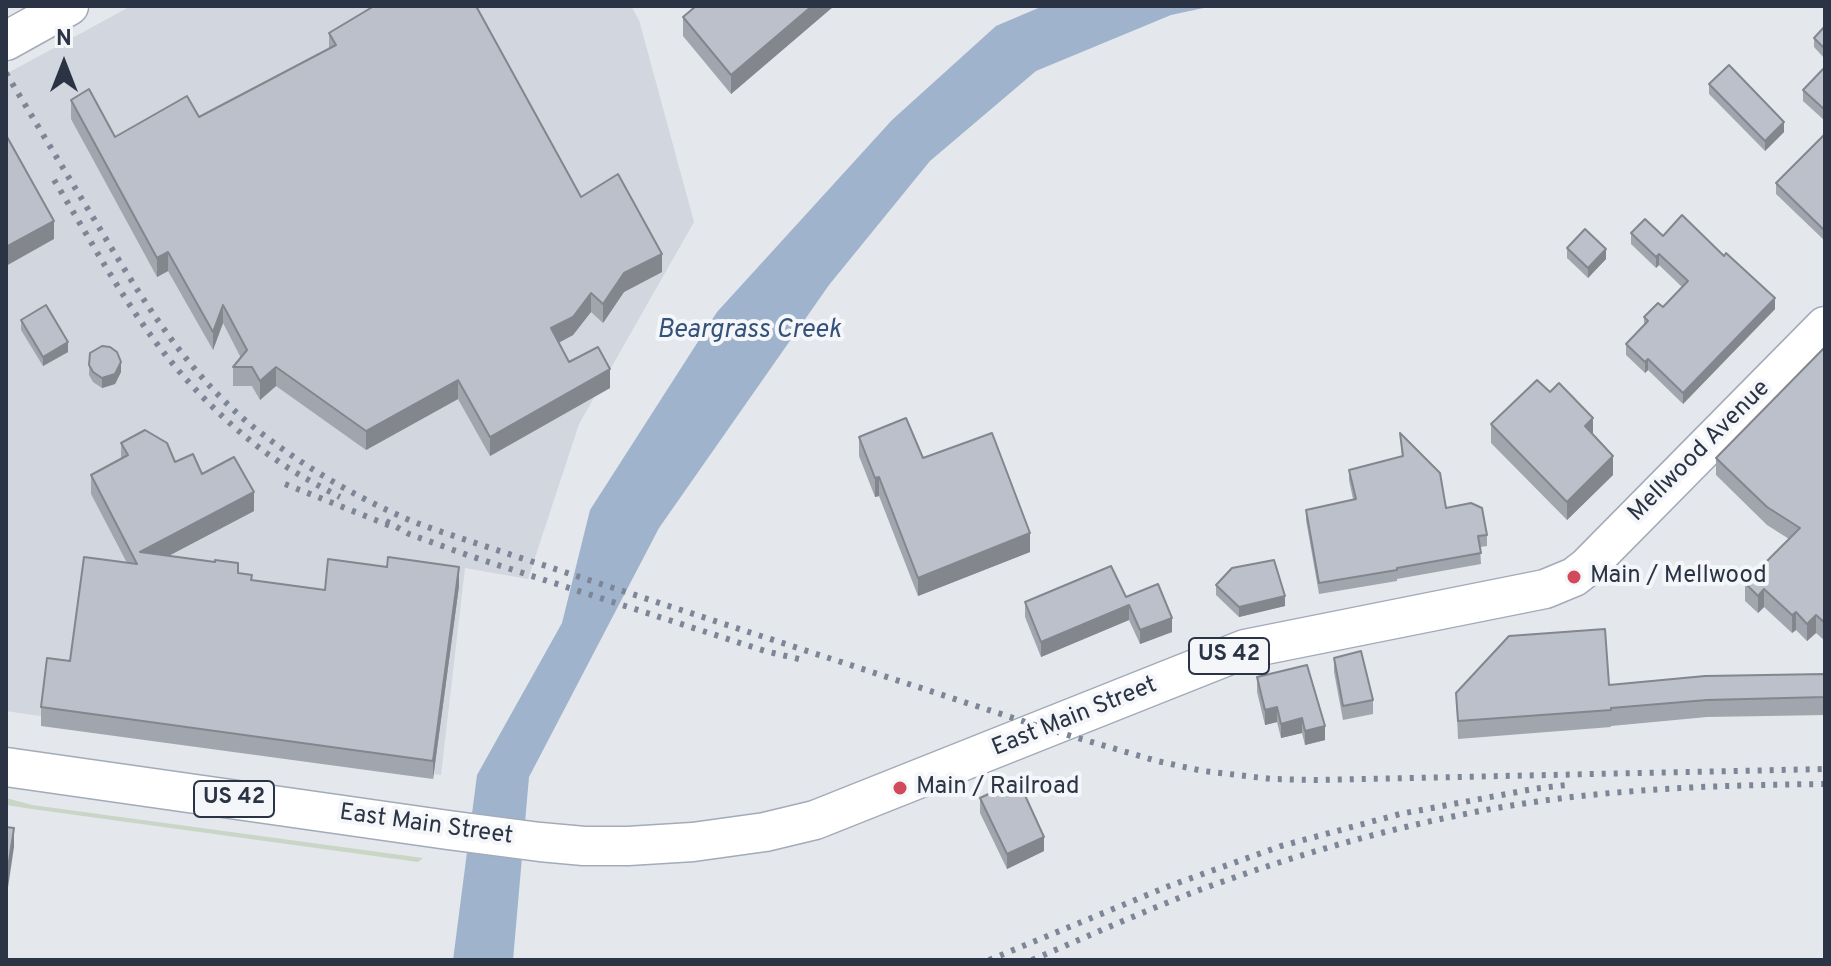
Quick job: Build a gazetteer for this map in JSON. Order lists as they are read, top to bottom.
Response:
{
  "streets": {
    "main road": ["Mellwood Avenue", "US 42", "East Main Street"]
  },
  "crossings": [
    ["Mellwood Avenue", "East Main Street"]
  ],
  "water": ["Beargrass Creek"],
  "places": ["Main / Mellwood", "Main / Railroad"],
  "north": "top"
}
